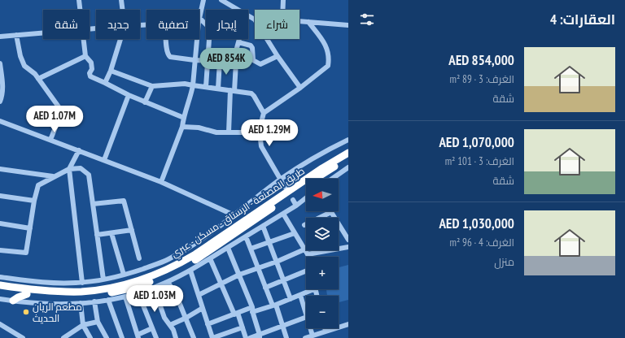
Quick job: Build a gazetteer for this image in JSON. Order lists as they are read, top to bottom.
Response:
{
  "streets": {
    "highway": ["طريق المصنعة - الرستاق - مسكن - عبري"]
  },
  "places": ["مطعم الريان الحديث"],
  "north": "left",
  "page": {
    "heading": "العقارات: 4",
    "chip": [
      "شراء",
      "إيجار",
      "تصفية",
      "جديد",
      "شقة"
    ],
    "list": [
      {
        "name": "AED 854,000",
        "note": "الغرف: 3 · 89 m² · شقة"
      },
      {
        "name": "AED 1,070,000",
        "note": "الغرف: 3 · 101 m² · شقة"
      },
      {
        "name": "AED 1,030,000",
        "note": "الغرف: 4 · 96 m² · منزل"
      }
    ],
    "price": [
      "AED 854K",
      "AED 1.07M",
      "AED 1.29M",
      "AED 1.03M"
    ],
    "map_buttons": ["+", "−"]
  }
}
